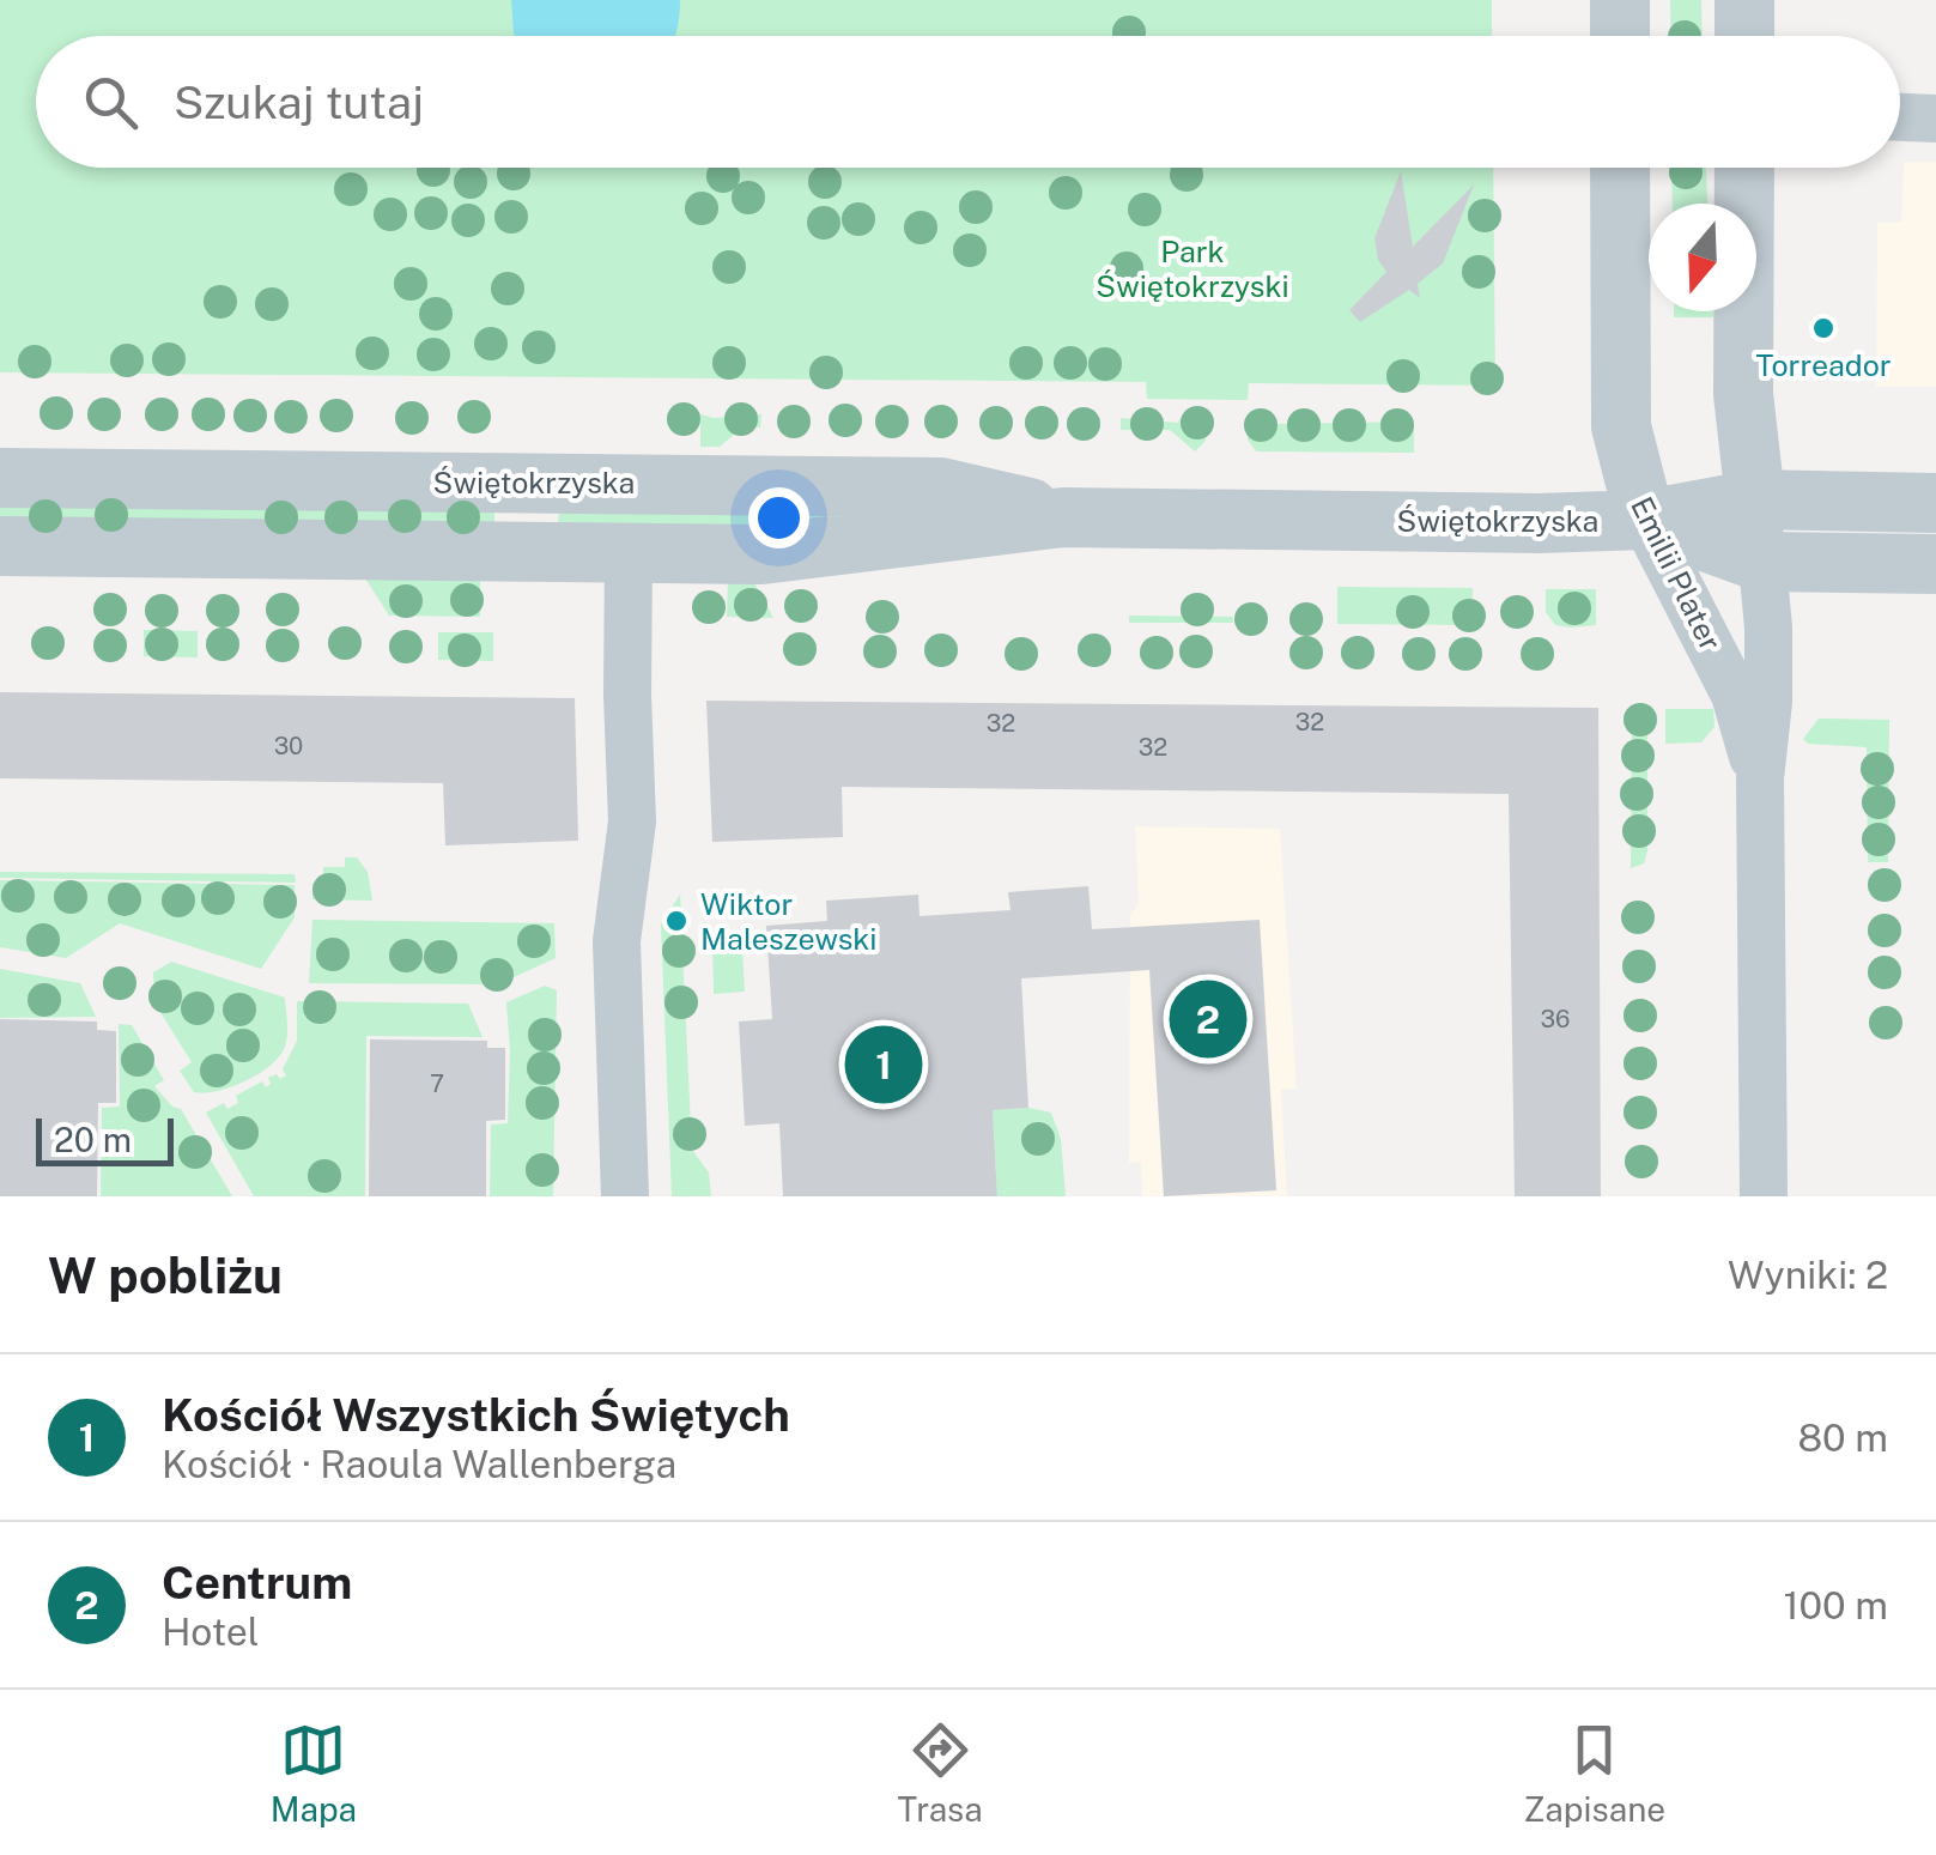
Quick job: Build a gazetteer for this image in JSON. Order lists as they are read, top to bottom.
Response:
{
  "streets": {
    "street": ["Świętokrzyska", "Emilii Plater"]
  },
  "crossings": [
    ["Świętokrzyska", "Emilii Plater"]
  ],
  "parks": ["Park Świętokrzyski"],
  "places": ["Torreador", "Wiktor Maleszewski"],
  "house_numbers": [
    "32",
    "32",
    "30",
    "32",
    "36",
    "7"
  ],
  "scale_bar": "20 m",
  "north": "bottom",
  "page": {
    "search": "Szukaj tutaj",
    "pins": ["2", "1"],
    "scale": "20 m",
    "heading": ["W pobliżu", "Wyniki: 2"],
    "list": [
      {
        "mark": "1",
        "name": "Kościół Wszystkich Świętych",
        "note": "Kościół · Raoula Wallenberga",
        "value": "80 m"
      },
      {
        "mark": "2",
        "name": "Centrum",
        "note": "Hotel",
        "value": "100 m"
      }
    ],
    "nav": ["Mapa", "Trasa", "Zapisane"]
  }
}
